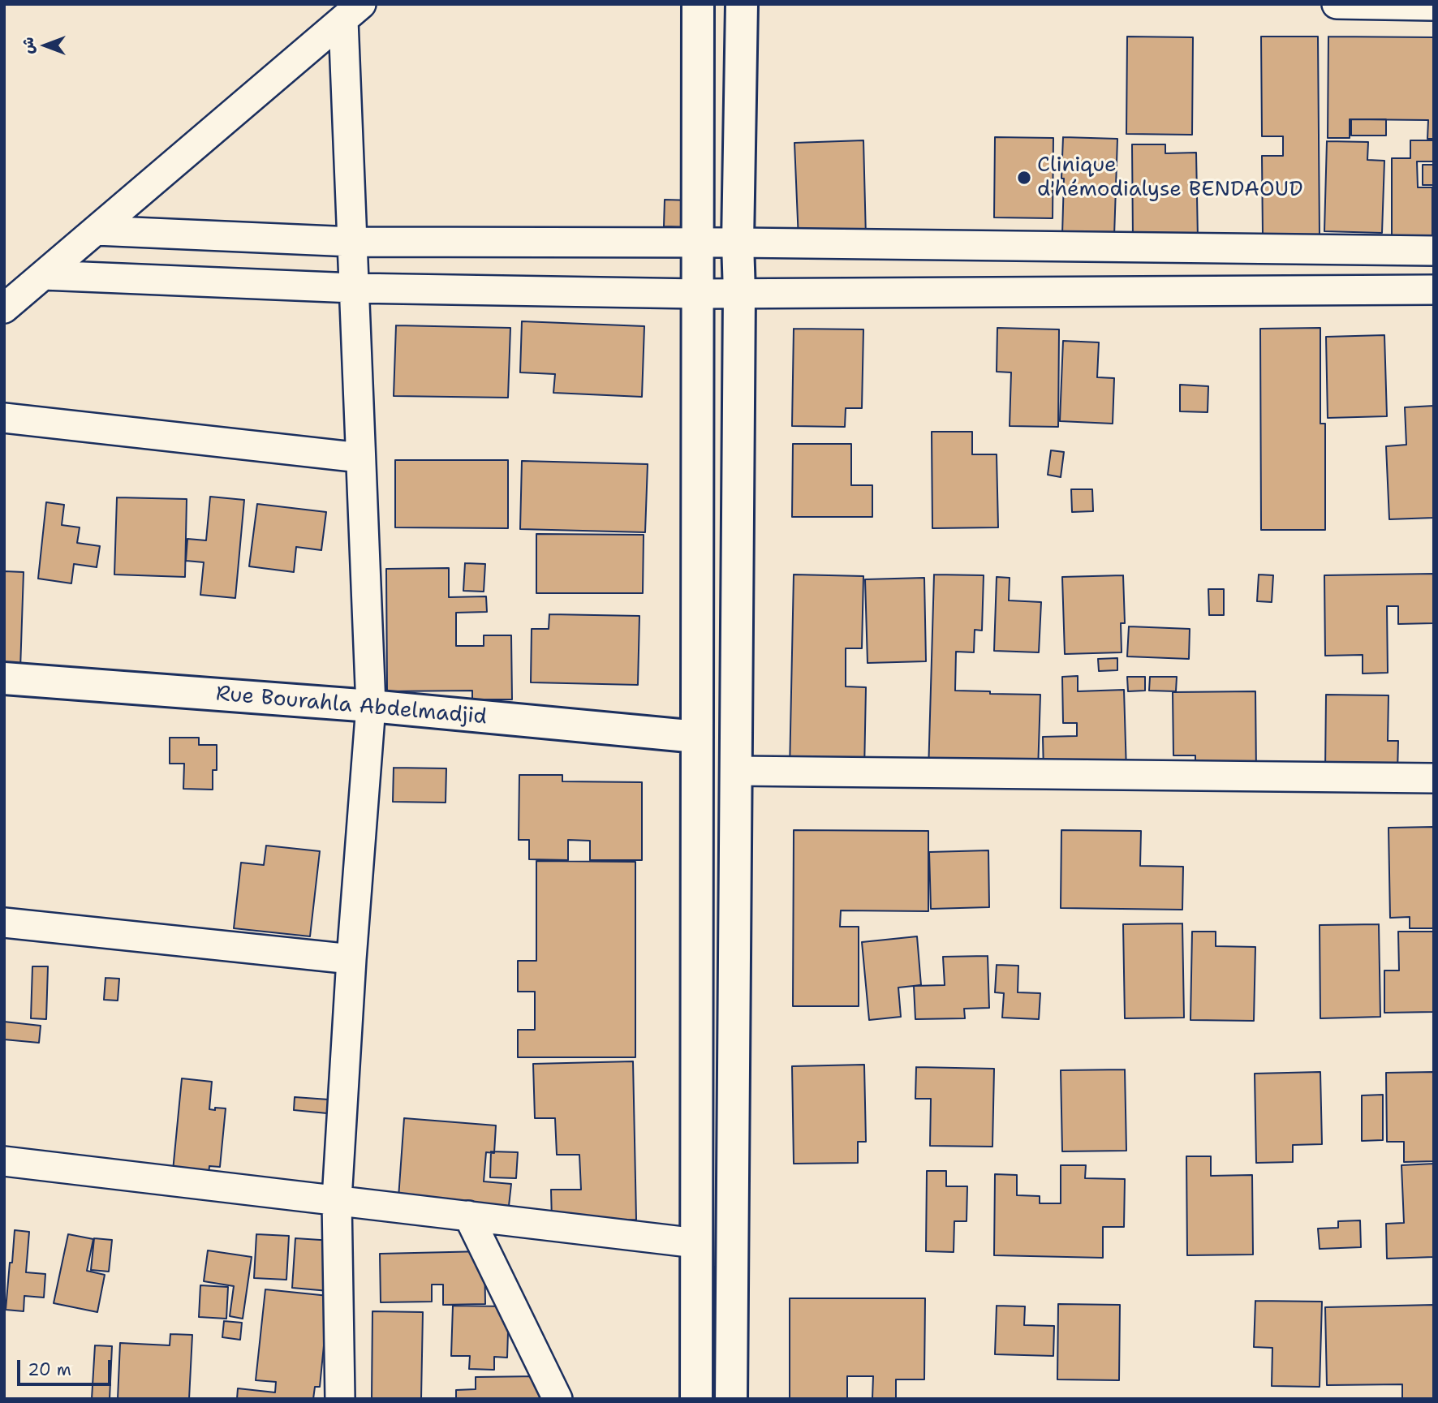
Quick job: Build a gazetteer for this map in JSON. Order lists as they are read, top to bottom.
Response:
{
  "streets": {
    "street": ["Rue Bourahla Abdelmadjid"]
  },
  "places": ["Clinique d'hémodialyse BENDAOUD"],
  "scale_bar": "20 m",
  "north": "left"
}
